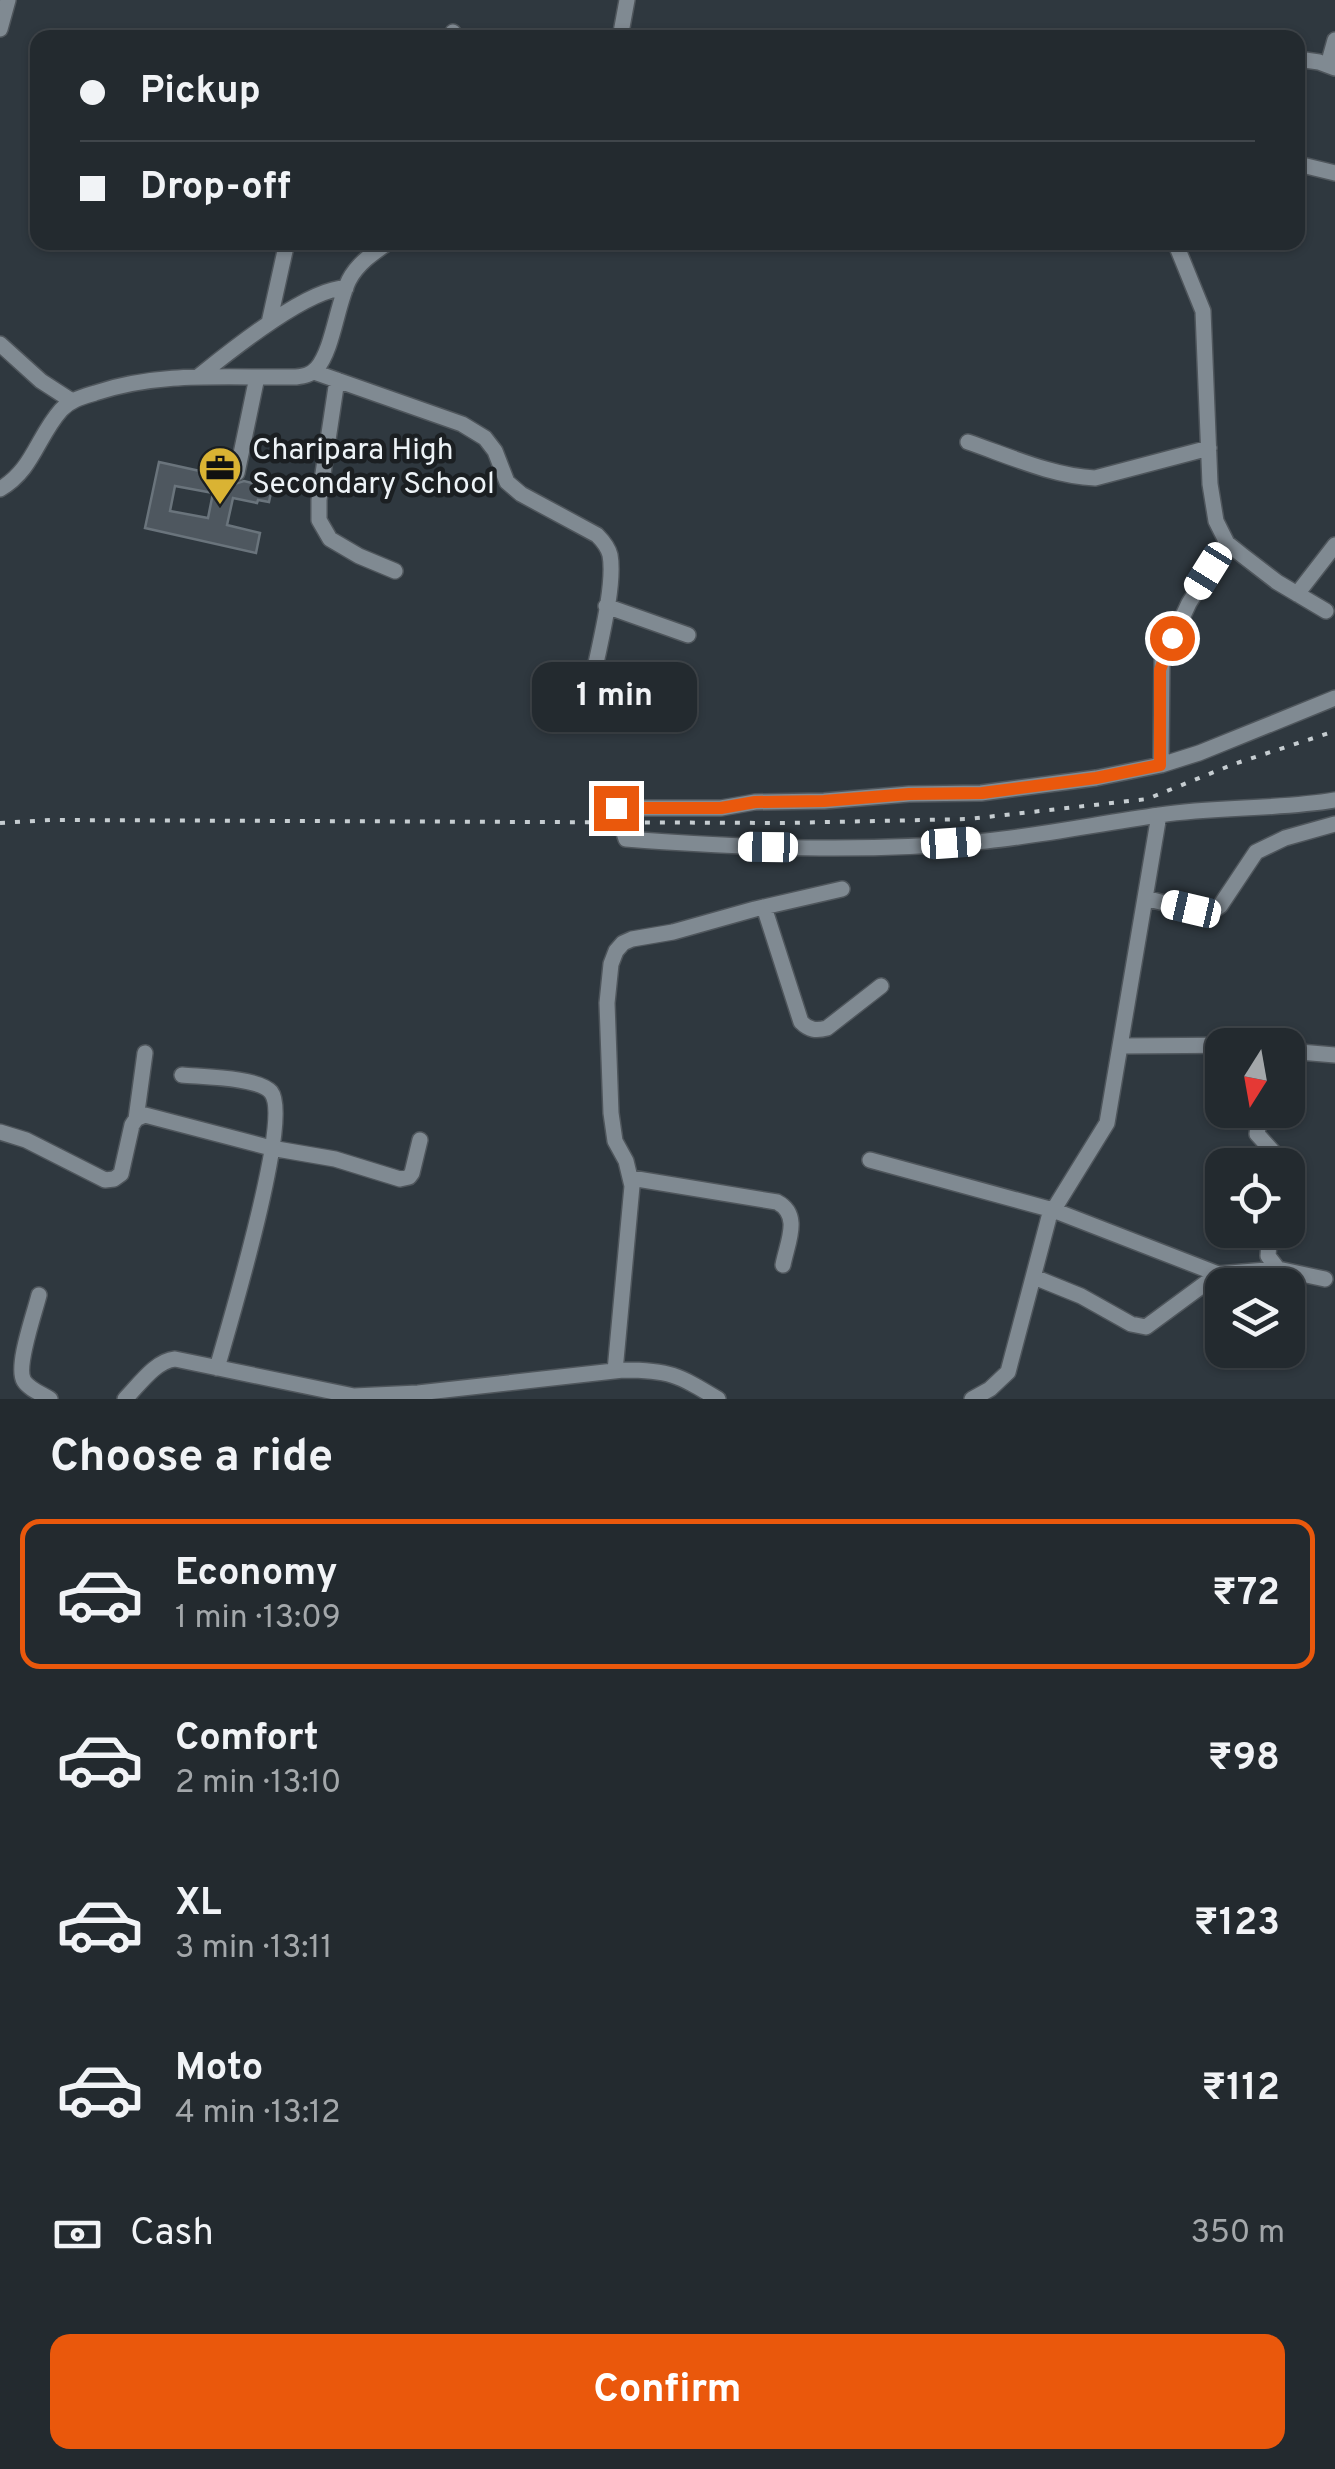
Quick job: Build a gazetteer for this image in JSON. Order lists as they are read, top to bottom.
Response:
{
  "places": {
    "office": ["Charipara High Secondary School"]
  },
  "north": "bottom",
  "page": {
    "banner": ["Pickup", "Drop-off"],
    "bubble": "1 min",
    "heading": "Choose a ride",
    "list": [
      {
        "name": "Economy",
        "note": "1 min · 13:09",
        "value": "₹72"
      },
      {
        "name": "Comfort",
        "note": "2 min · 13:10",
        "value": "₹98"
      },
      {
        "name": "XL",
        "note": "3 min · 13:11",
        "value": "₹123"
      },
      {
        "name": "Moto",
        "note": "4 min · 13:12",
        "value": "₹112"
      }
    ],
    "pay": ["Cash", "350 m"],
    "buttons": "Confirm"
  }
}
